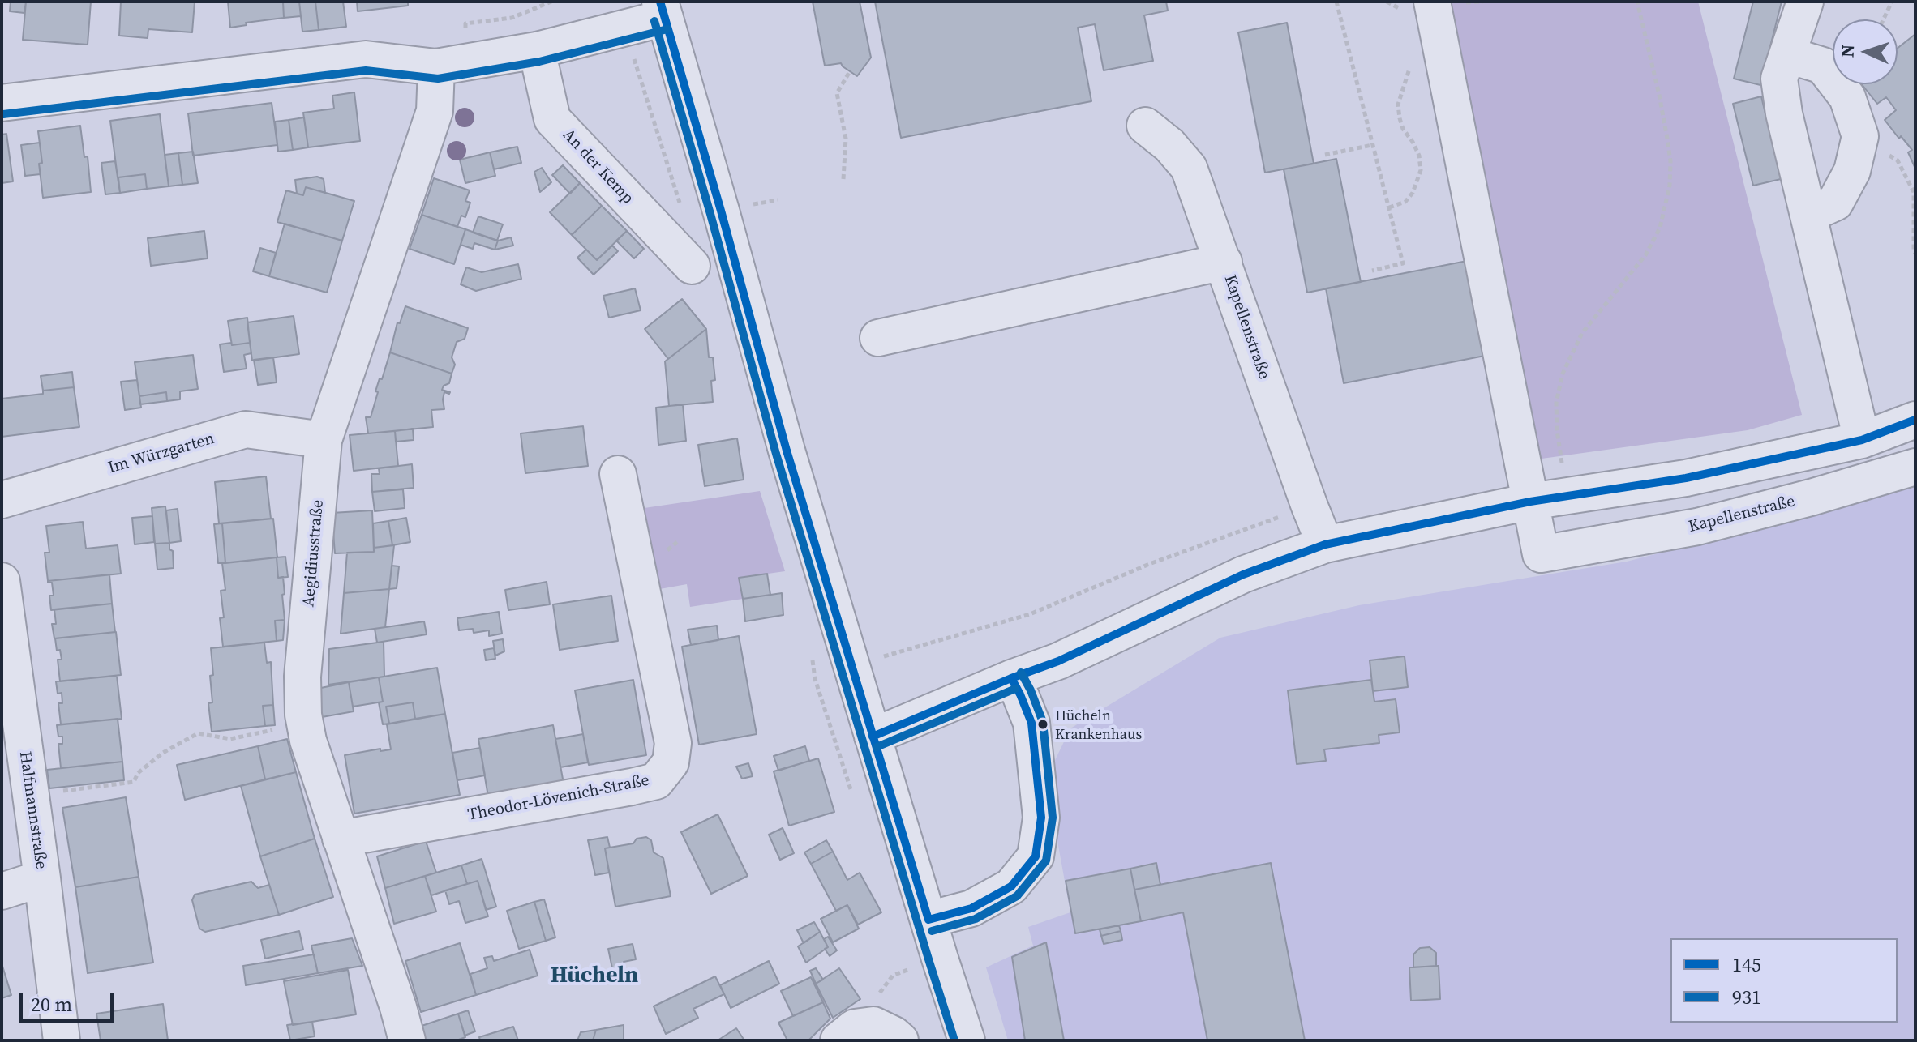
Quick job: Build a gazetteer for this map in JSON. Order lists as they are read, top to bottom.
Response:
{
  "streets": {
    "street": [
      "An der Kemp",
      "Kapellenstraße",
      "Im Würzgarten",
      "Aegidiusstraße",
      "Theodor-Lövenich-Straße",
      "Halfmannstraße"
    ]
  },
  "crossings": [
    ["Im Würzgarten", "Aegidiusstraße"],
    ["Aegidiusstraße", "Theodor-Lövenich-Straße"]
  ],
  "districts": ["Hücheln"],
  "places": ["Hücheln Krankenhaus"],
  "lines": ["transit line 145", "transit line 931"],
  "legend": ["145", "931"],
  "scale_bar": "20 m",
  "north": "left"
}
